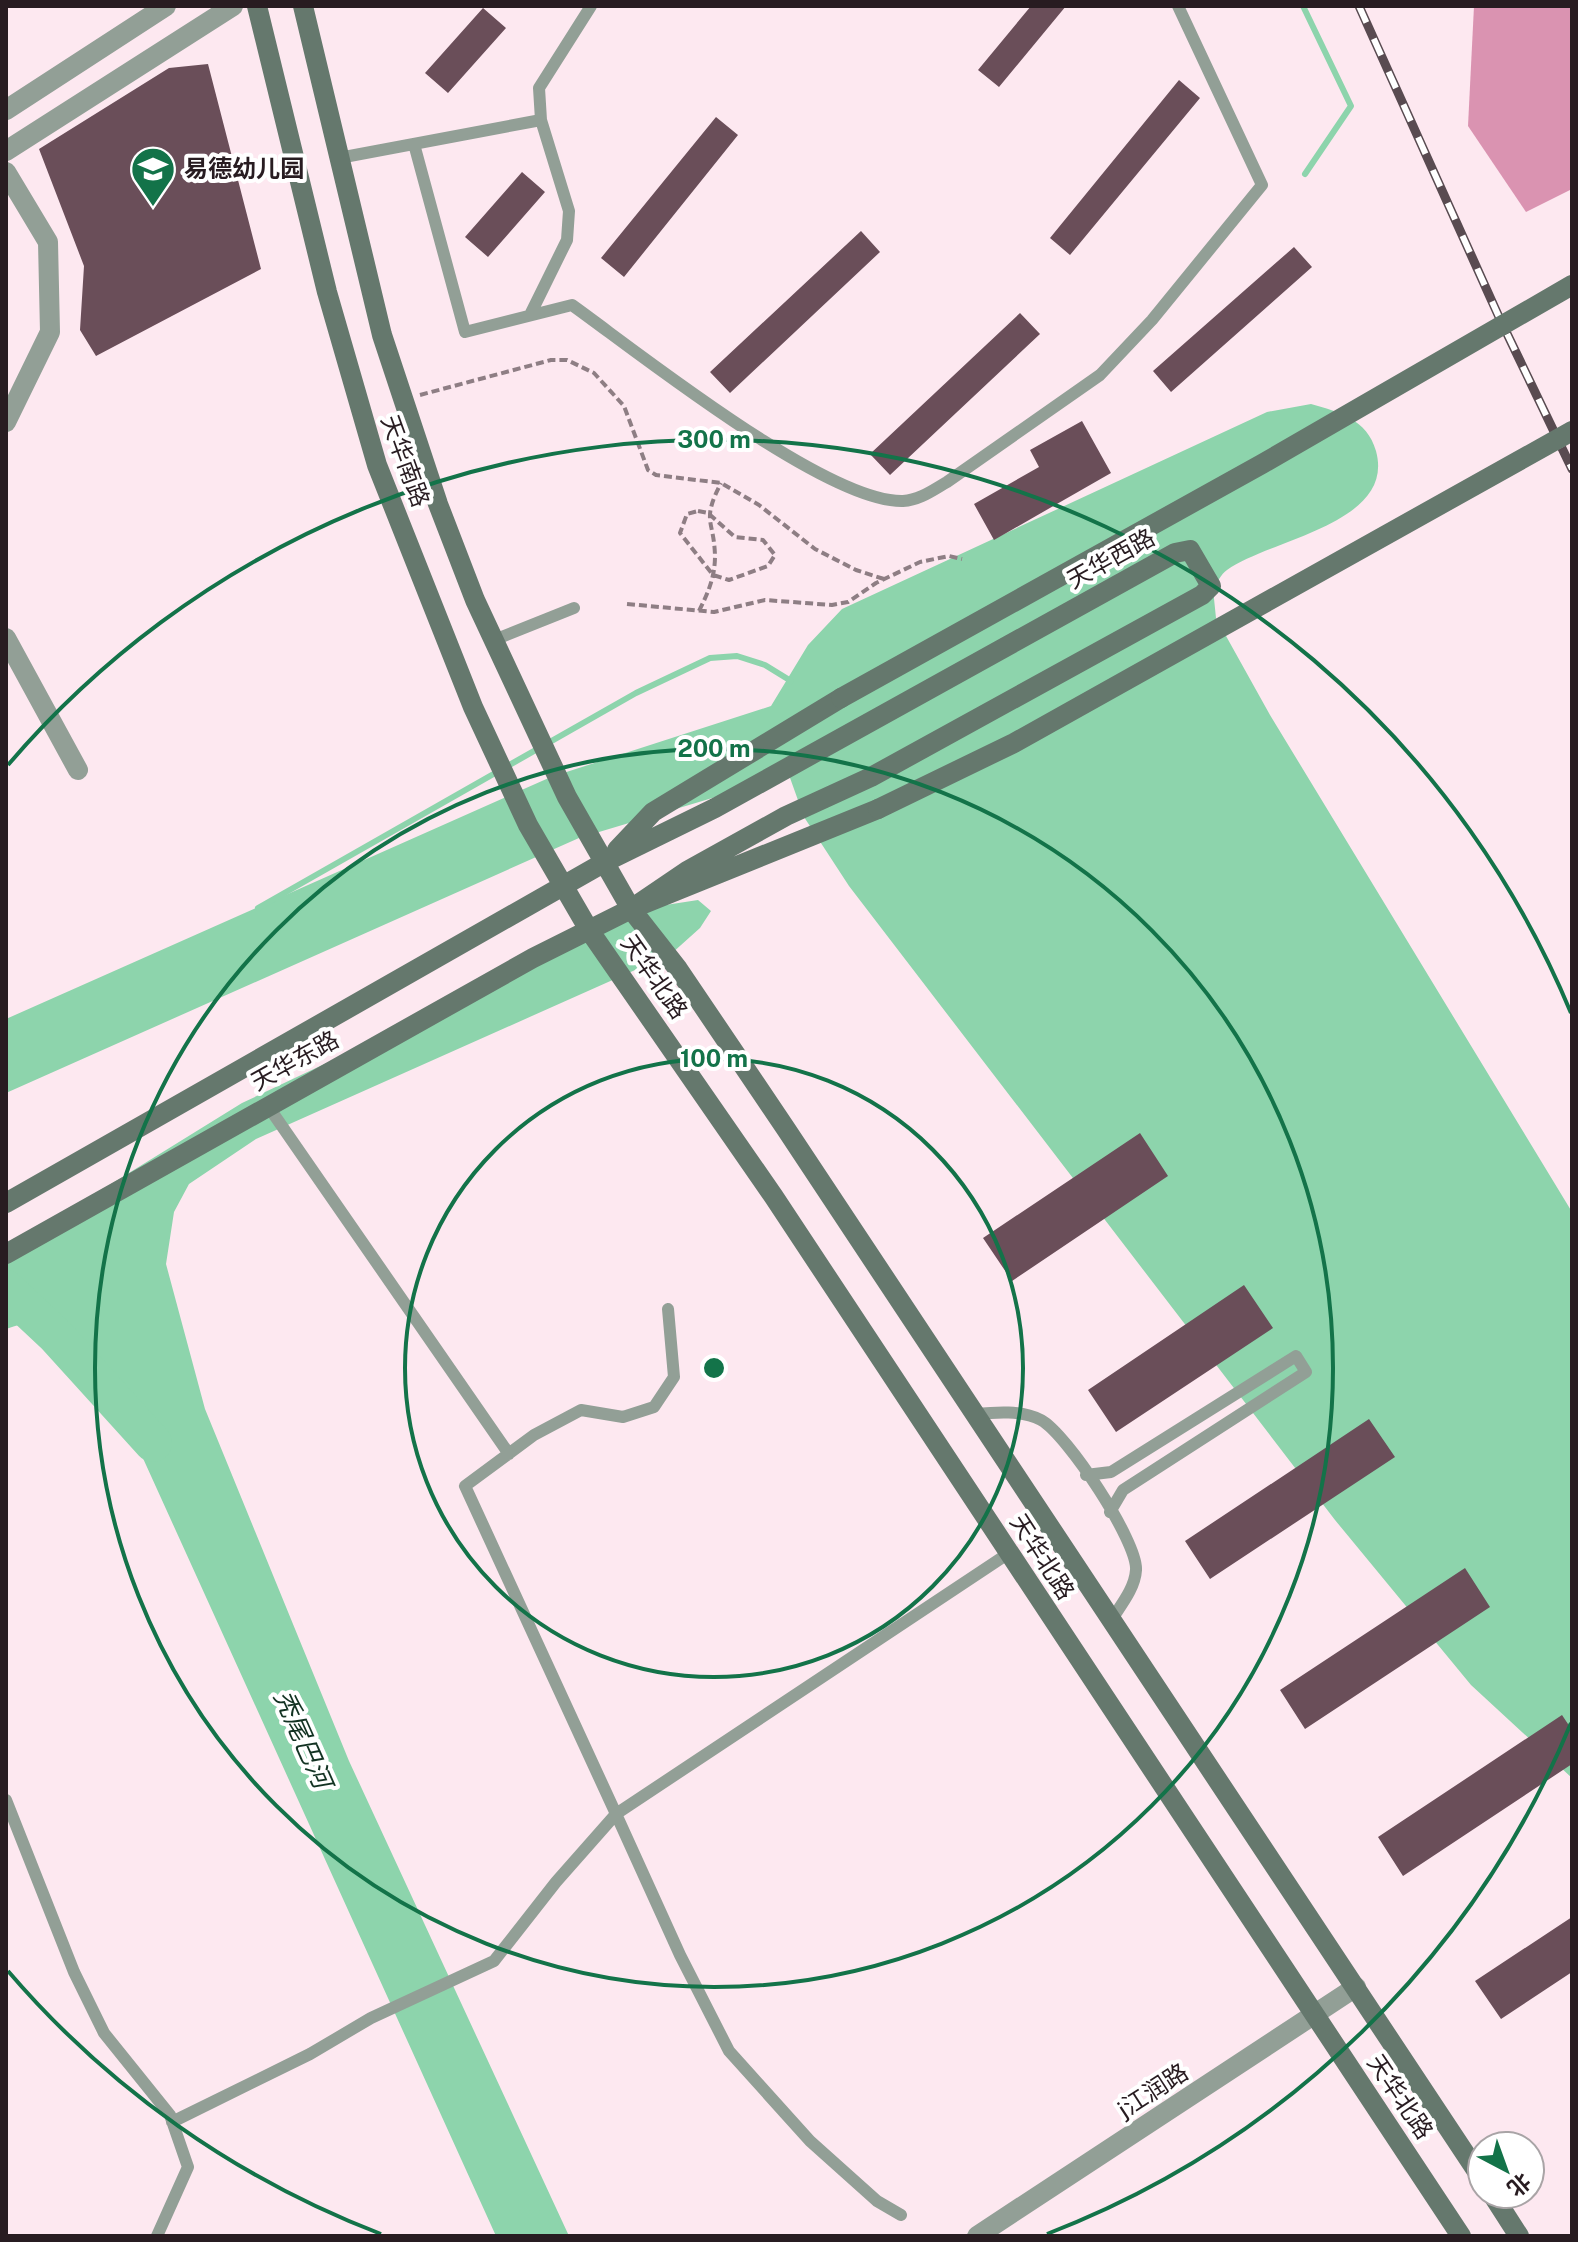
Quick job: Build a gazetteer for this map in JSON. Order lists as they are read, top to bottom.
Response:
{
  "streets": {
    "main road": [
      "天华南路",
      "天华西路",
      "天华北路",
      "天华东路"
    ],
    "street": ["j江润路"]
  },
  "crossings": [
    ["天华南路", "天华西路"],
    ["天华南路", "天华北路"],
    ["天华南路", "天华东路"],
    ["天华西路", "天华北路"],
    ["天华西路", "天华东路"],
    ["天华北路", "天华东路"],
    ["天华北路", "j江润路"]
  ],
  "water": ["秃尾巴河"],
  "places": {
    "school or university": ["易德幼儿园"]
  },
  "north": "bottom right",
  "rings": ["300 m", "200 m", "100 m"]
}
